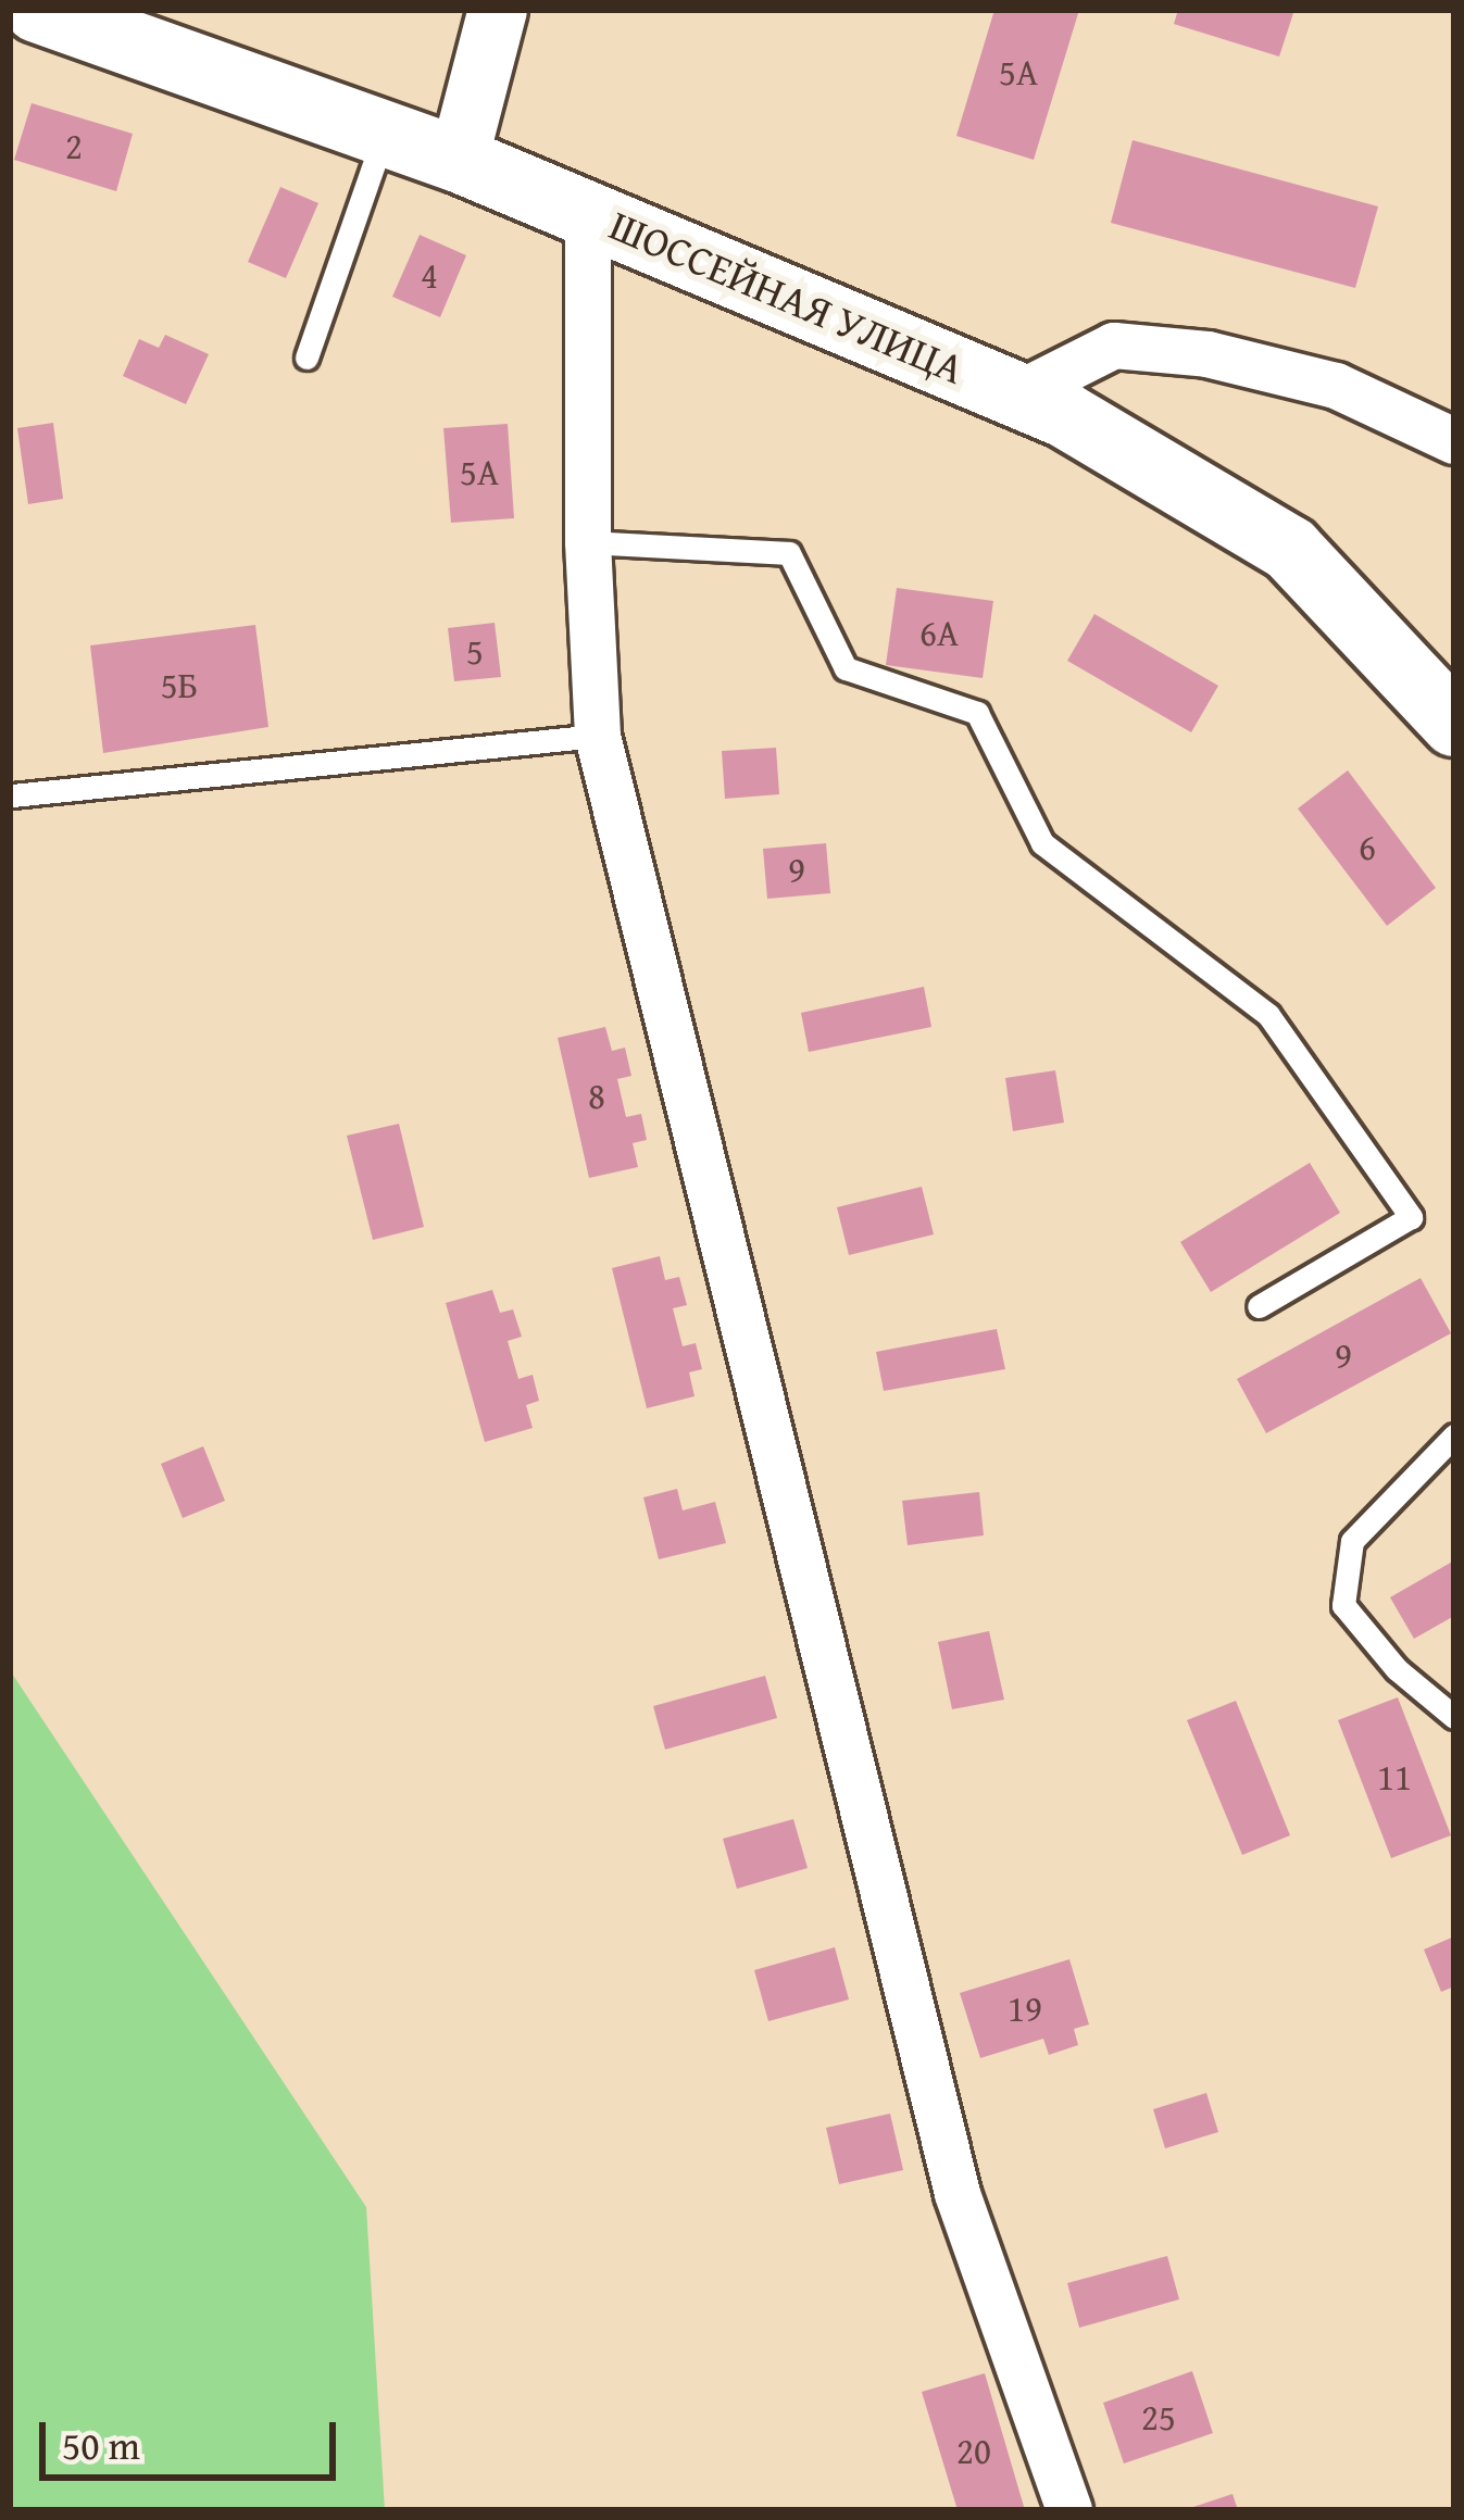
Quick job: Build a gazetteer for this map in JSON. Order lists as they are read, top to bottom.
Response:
{
  "streets": {
    "main road": ["ШОССЕЙНАЯ УЛИЦА"]
  },
  "house_numbers": [
    "5А",
    "2",
    "4",
    "5А",
    "6А",
    "5",
    "5Б",
    "6",
    "9",
    "8",
    "9",
    "11",
    "19",
    "25",
    "20"
  ],
  "scale_bar": "50 m"
}
